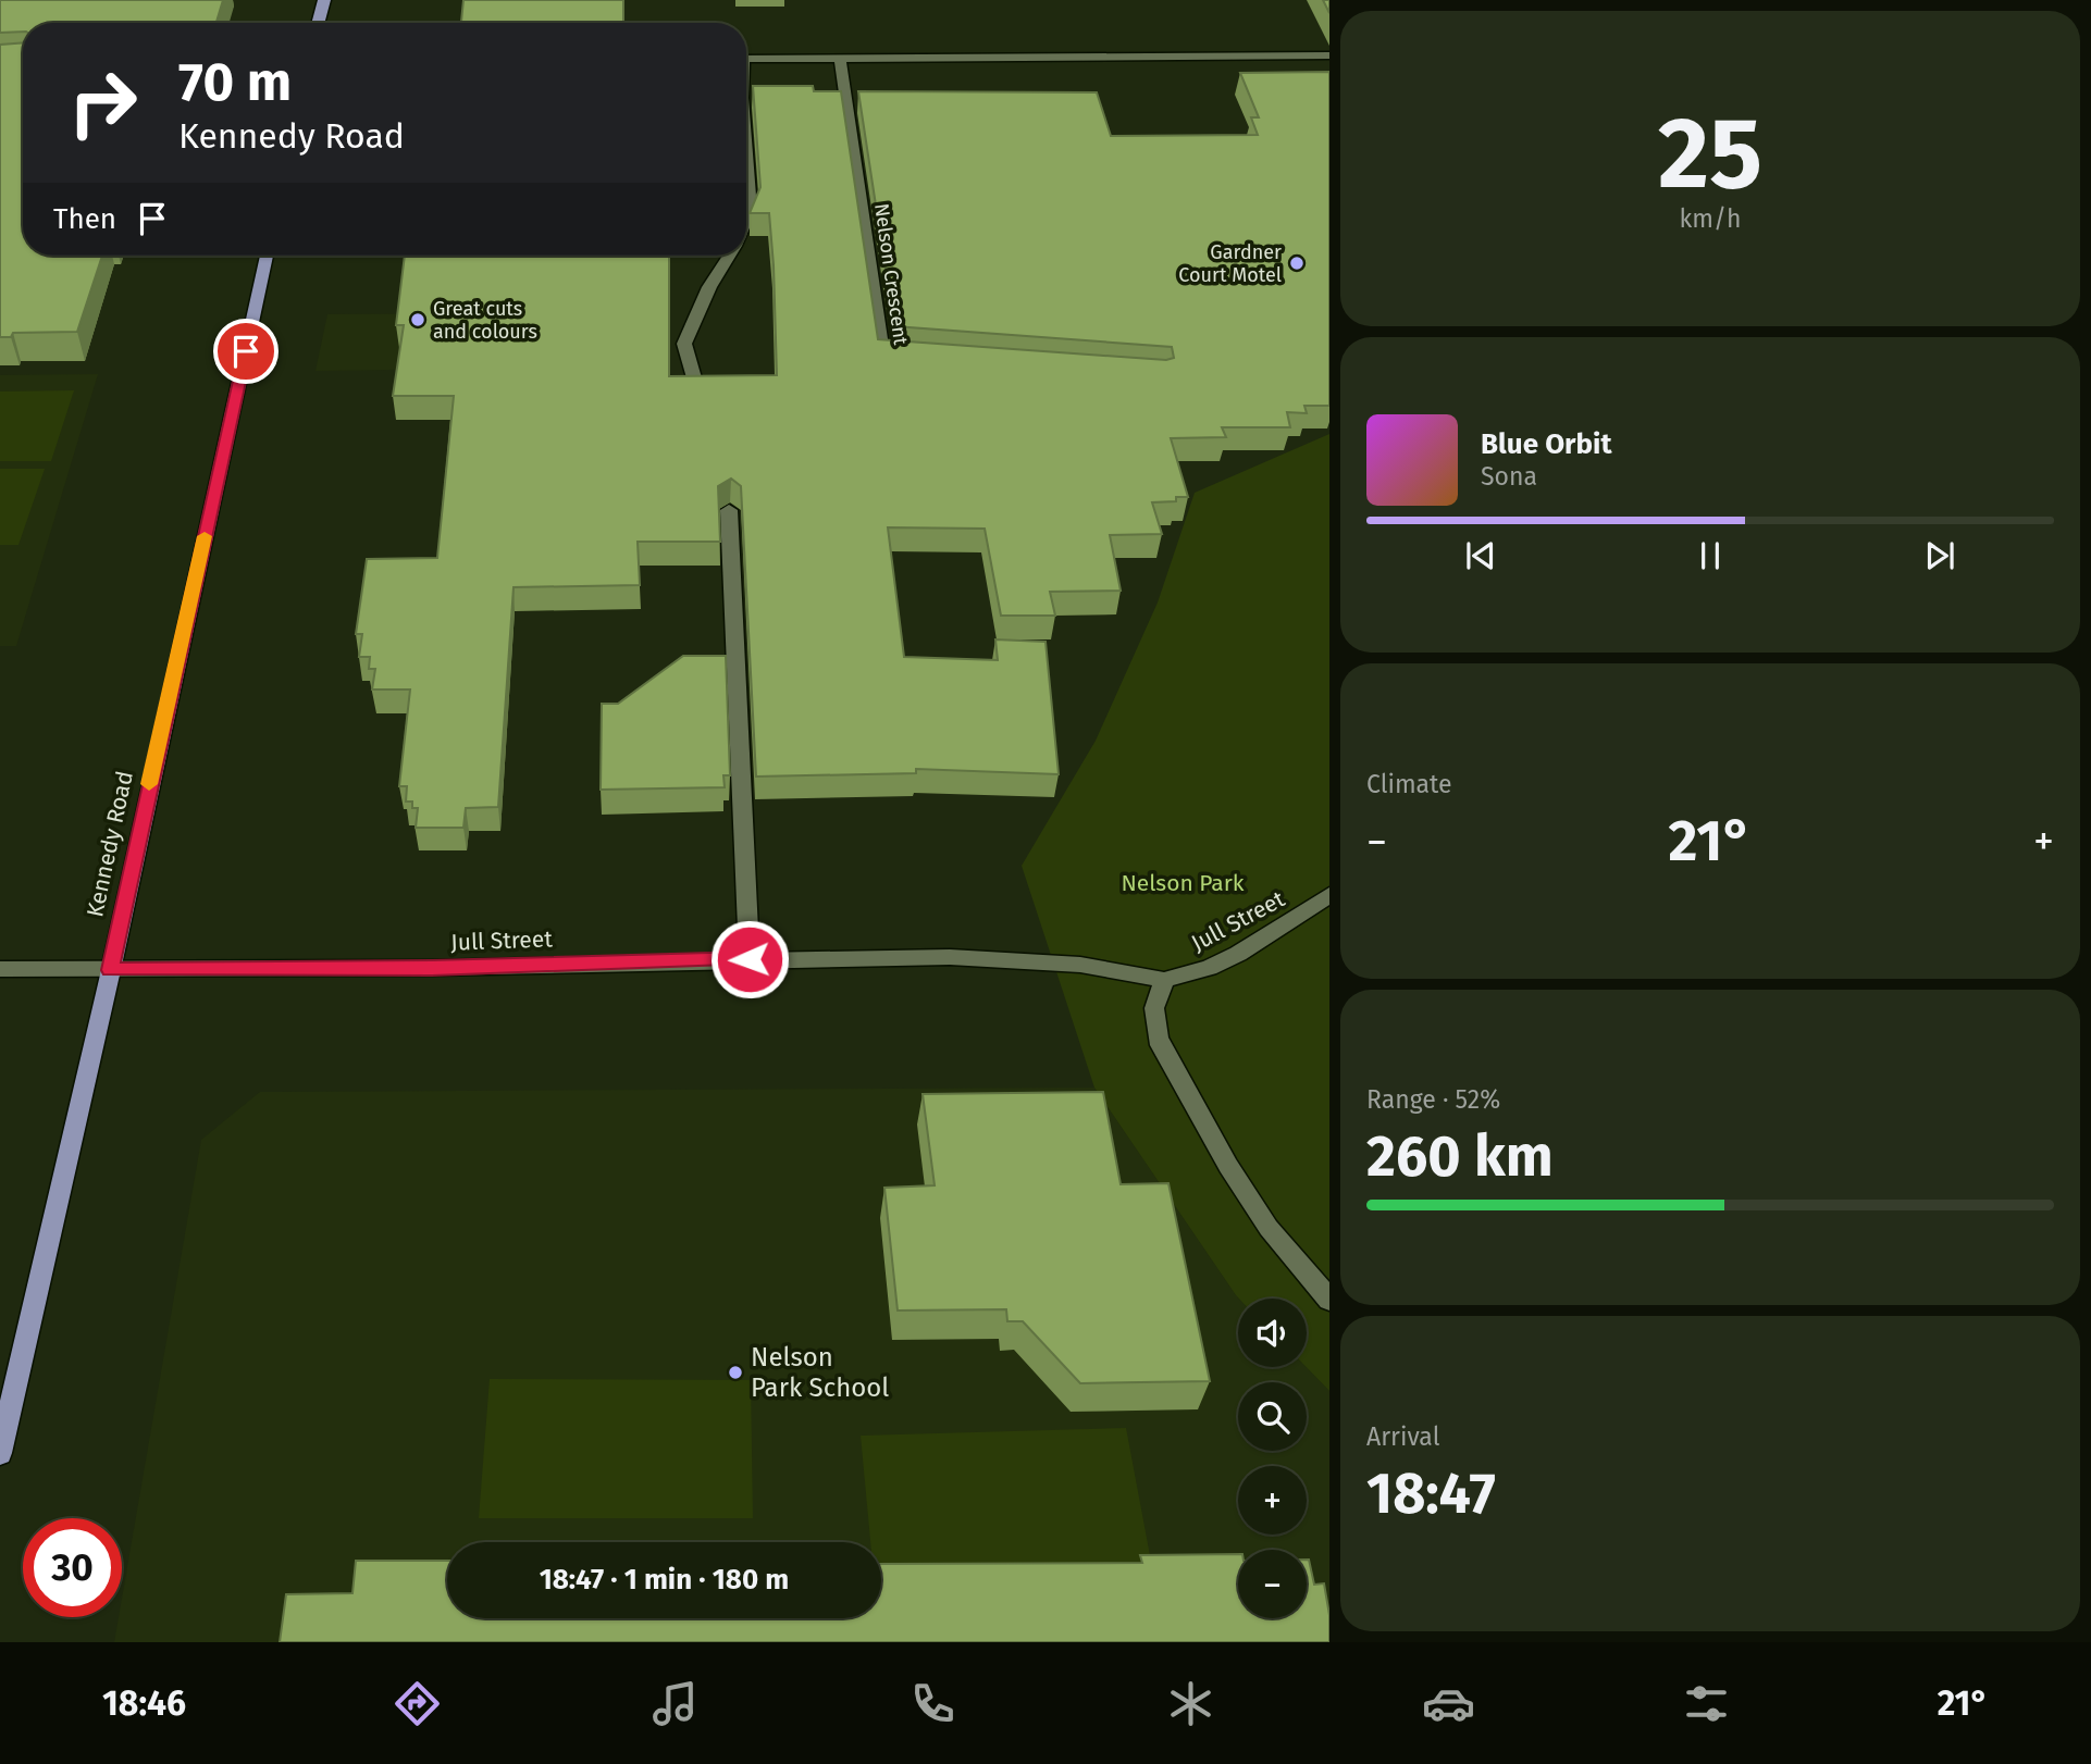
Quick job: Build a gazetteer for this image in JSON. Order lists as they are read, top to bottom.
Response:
{
  "streets": {
    "main road": ["Kennedy Road"],
    "street": ["Nelson Crescent", "Jull Street"]
  },
  "crossings": [
    ["Kennedy Road", "Jull Street"]
  ],
  "parks": ["Nelson Park"],
  "places": ["Gardner Court Motel", "Great cuts and colours", "Nelson Park School"],
  "page": {
    "tile": [
      ["25", "km/h"],
      "Climate",
      ["Range · 52%", "260 km"],
      ["Arrival", "18:47"]
    ],
    "turn": ["70 m", "Kennedy Road"],
    "then": "Then",
    "song": ["Blue Orbit", "Sona"],
    "heat": ["−", "21°", "+"],
    "map_buttons": ["+", "−"],
    "limit": "30",
    "trip": "18:47 · 1 min · 180 m",
    "tabs": ["18:46", "21°"]
  }
}
